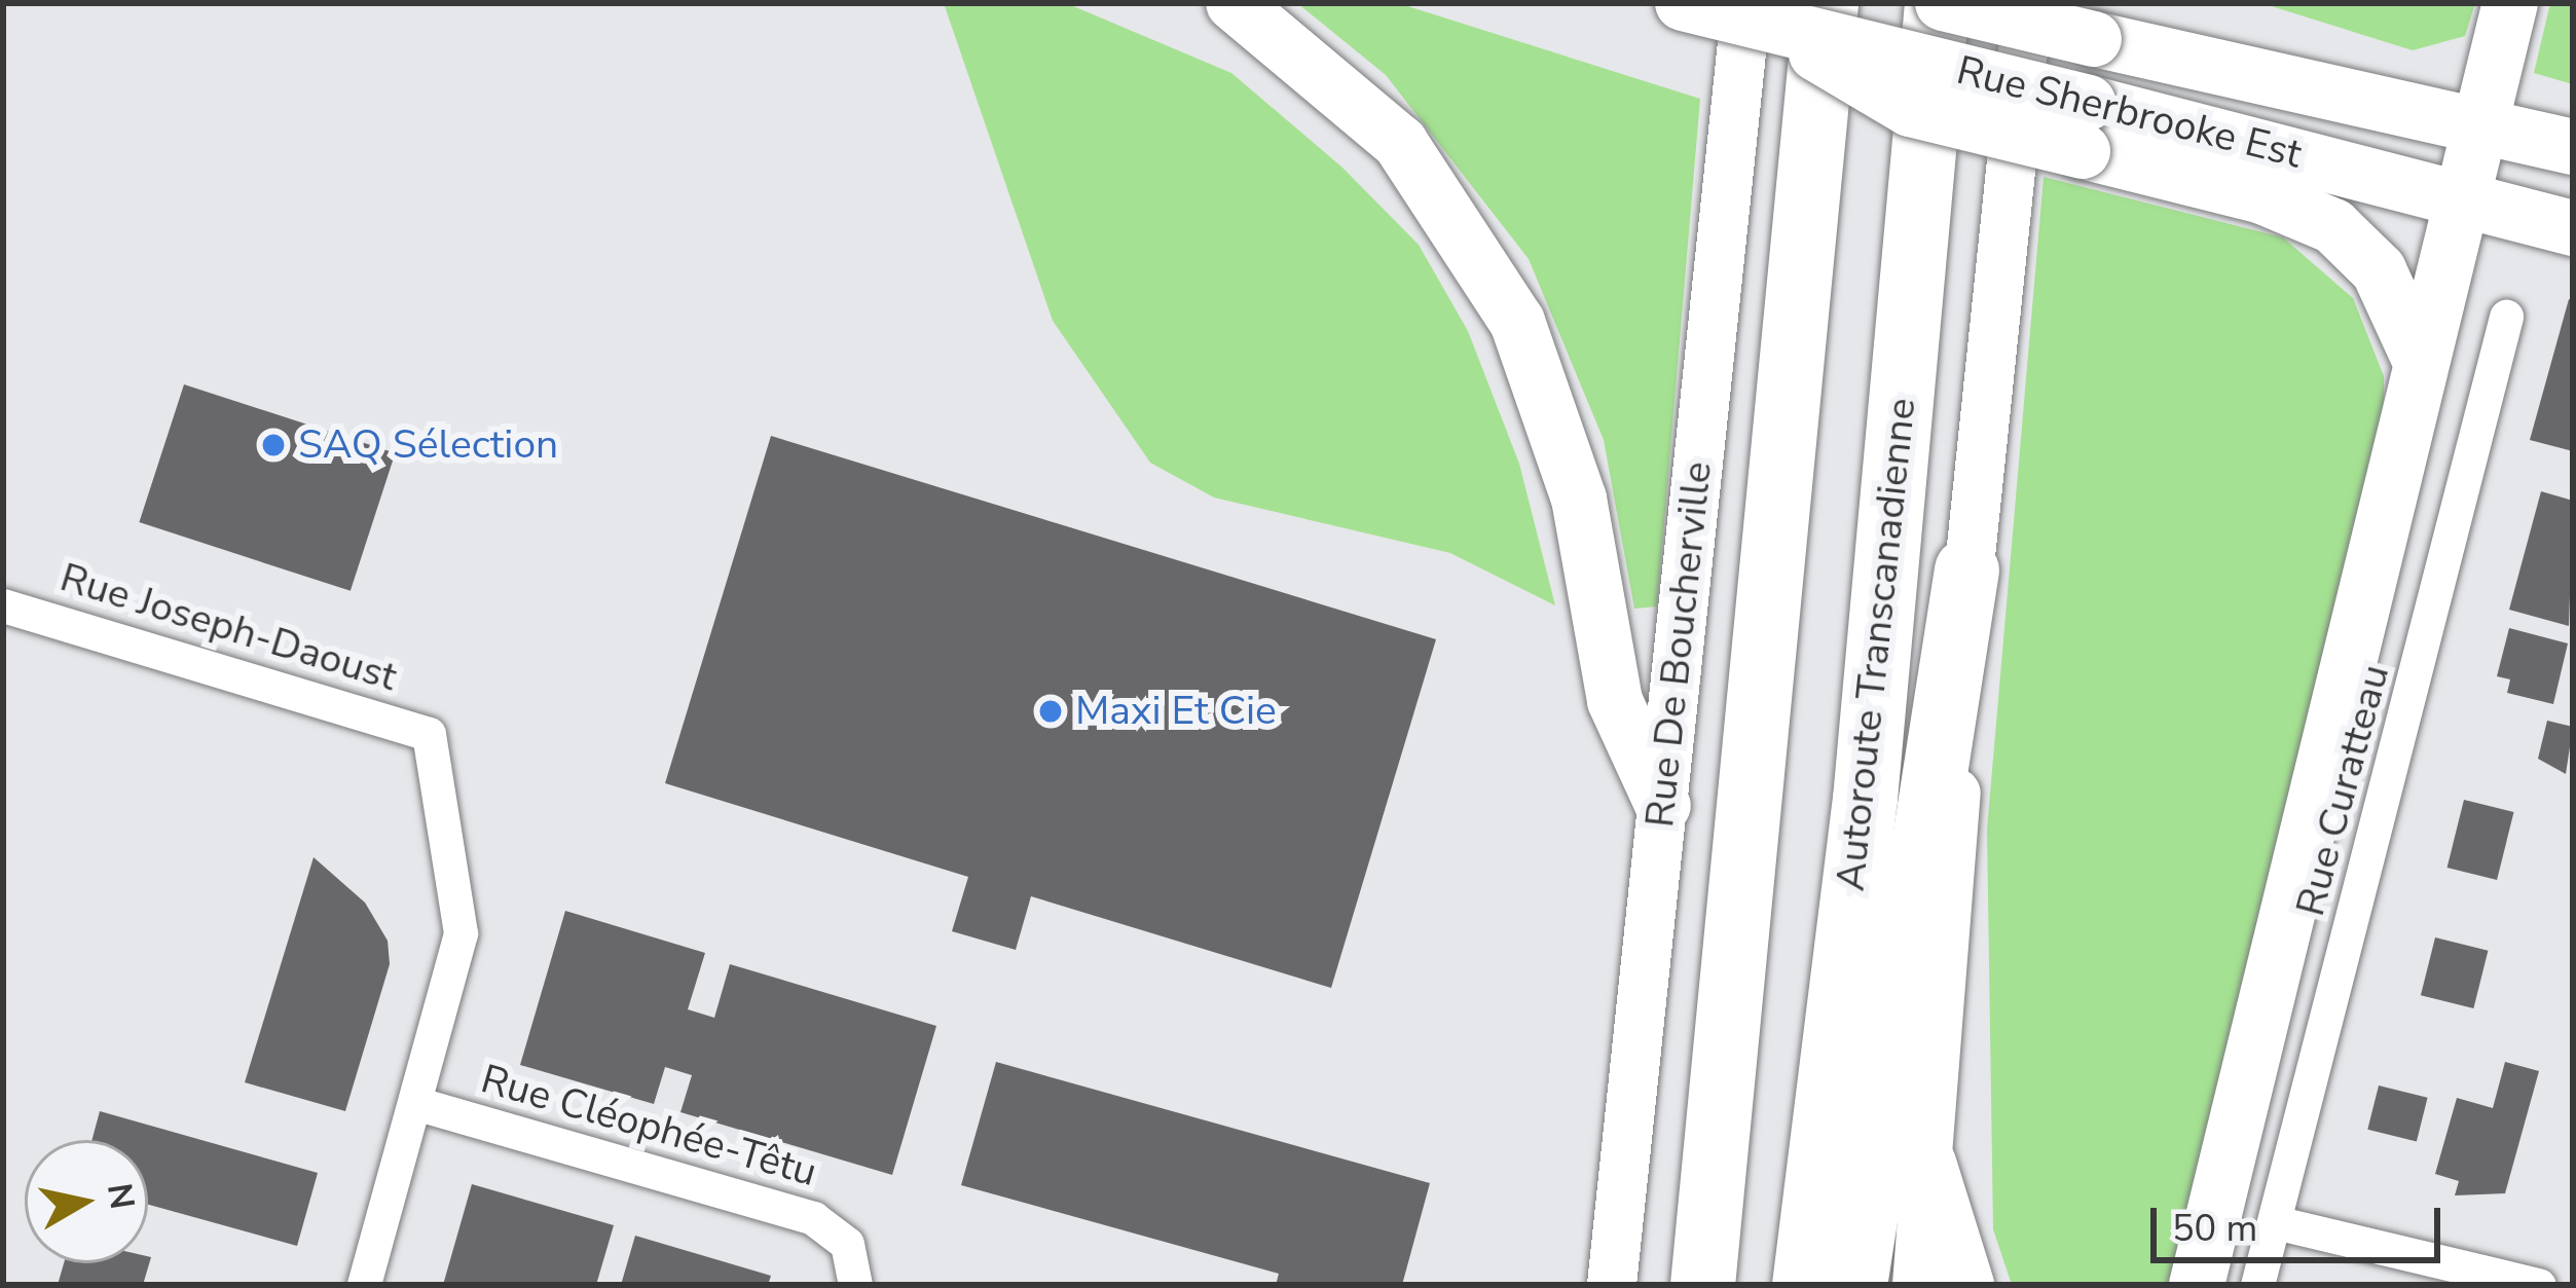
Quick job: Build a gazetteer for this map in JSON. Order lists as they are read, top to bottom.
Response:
{
  "streets": {
    "highway": ["Autoroute Transcanadienne"],
    "main road": ["Rue Sherbrooke Est", "Rue De Boucherville"],
    "street": ["Rue Joseph-Daoust", "Rue Curatteau", "Rue Cléophée-Têtu"]
  },
  "crossings": [
    ["Rue Sherbrooke Est", "Autoroute Transcanadienne"],
    ["Rue Joseph-Daoust", "Rue Cléophée-Têtu"]
  ],
  "places": ["SAQ Sélection", "Maxi Et Cie"],
  "scale_bar": "50 m",
  "north": "right"
}
